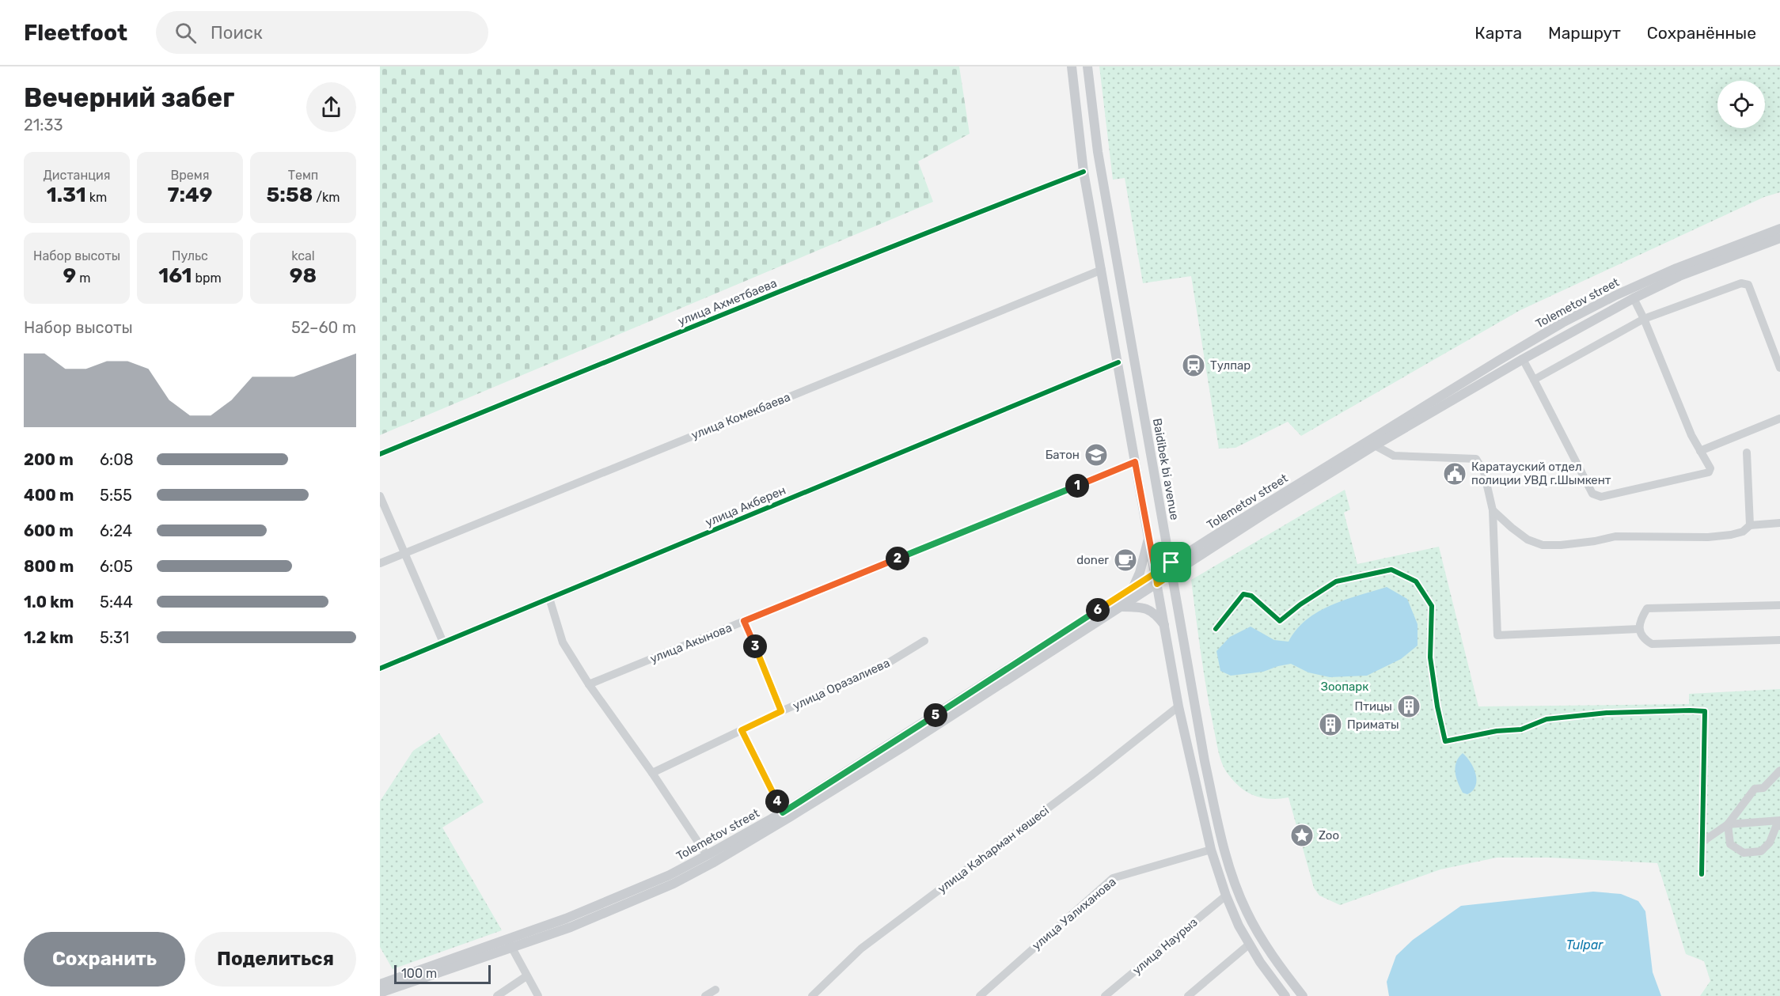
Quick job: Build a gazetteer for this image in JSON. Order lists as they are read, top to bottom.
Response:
{
  "streets": {
    "main road": ["Tolemetov street", "Baidibek bi avenue"],
    "street": [
      "улица Ахметбаева",
      "улица Комекбаева",
      "улица Акберен",
      "улица Акынова",
      "улица Оразалиева",
      "улица Каһарман көшесі",
      "улица Уалиханова",
      "улица Наурыз"
    ]
  },
  "crossings": [
    ["Tolemetov street", "Baidibek bi avenue"],
    ["улица Акынова", "улица Оразалиева"]
  ],
  "water": ["Tulpar"],
  "parks": ["Зоопарк"],
  "places": {
    "station": ["Тулпар"],
    "school or university": ["Батон"],
    "public building": ["Каратауский отдел полиции УВД г.Шымкент"],
    "cafe": ["doner"],
    "building": ["Птицы", "Приматы"],
    "place": ["Zoo"]
  },
  "scale_bar": "100 m",
  "page": {
    "header": "Fleetfoot",
    "search": "Поиск",
    "nav": ["Карта", "Маршрут", "Сохранённые"],
    "heading": ["Вечерний забег", "21:33"],
    "stats": [
      ["Дистанция", "1.31 km"],
      ["Время", "7:49"],
      ["Темп", "5:58 /km"],
      ["Набор высоты", "9 m"],
      ["Пульс", "161 bpm"],
      ["kcal", "98"]
    ],
    "chart": ["Набор высоты", "52–60 m"],
    "list": [
      {
        "name": "200 m",
        "note": "6:08"
      },
      {
        "name": "400 m",
        "note": "5:55"
      },
      {
        "name": "600 m",
        "note": "6:24"
      },
      {
        "name": "800 m",
        "note": "6:05"
      },
      {
        "name": "1.0 km",
        "note": "5:44"
      },
      {
        "name": "1.2 km",
        "note": "5:31"
      }
    ],
    "pins": [
      "1",
      "2",
      "6",
      "3",
      "5",
      "4"
    ],
    "buttons": ["Сохранить", "Поделиться"],
    "scale": "100 m"
  }
}
